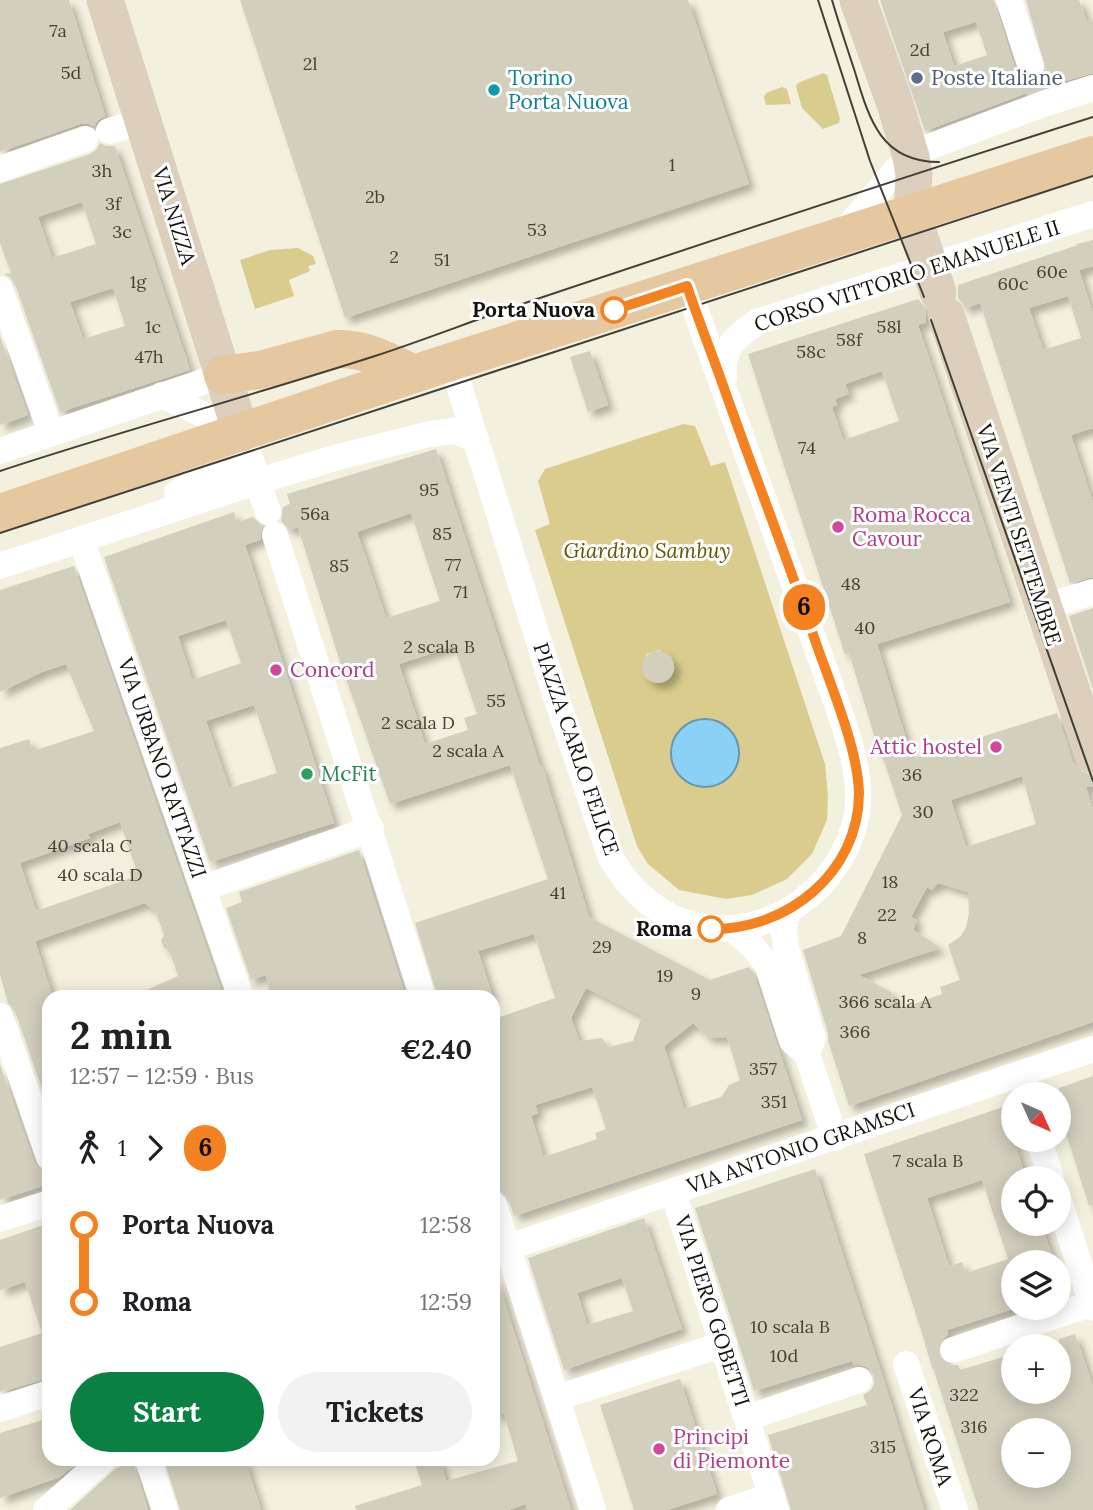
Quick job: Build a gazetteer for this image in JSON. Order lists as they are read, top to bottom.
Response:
{
  "streets": {
    "street": [
      "VIA NIZZA",
      "CORSO VITTORIO EMANUELE II",
      "VIA VENTI SETTEMBRE",
      "PIAZZA CARLO FELICE",
      "VIA URBANO RATTAZZI",
      "VIA ANTONIO GRAMSCI",
      "VIA PIERO GOBETTI",
      "VIA ROMA"
    ]
  },
  "crossings": [
    ["CORSO VITTORIO EMANUELE II", "VIA VENTI SETTEMBRE"],
    ["CORSO VITTORIO EMANUELE II", "PIAZZA CARLO FELICE"],
    ["VIA ANTONIO GRAMSCI", "VIA PIERO GOBETTI"]
  ],
  "parks": ["Giardino Sambuy"],
  "places": [
    "Poste Italiane",
    "Torino Porta Nuova",
    "Porta Nuova",
    "Roma Rocca Cavour",
    "Concord",
    "Attic hostel",
    "McFit",
    "Roma",
    "Principi di Piemonte"
  ],
  "lines": ["bus line 6"],
  "house_numbers": [
    "7a",
    "2d",
    "2l",
    "5d",
    "1",
    "3h",
    "2b",
    "3f",
    "53",
    "3c",
    "2",
    "51",
    "60e",
    "1g",
    "60c",
    "1c",
    "58l",
    "58f",
    "58c",
    "47h",
    "74",
    "95",
    "56a",
    "85",
    "77",
    "85",
    "48",
    "71",
    "40",
    "2 scala B",
    "55",
    "2 scala D",
    "2 scala A",
    "36",
    "30",
    "40 scala C",
    "40 scala D",
    "18",
    "41",
    "22",
    "8",
    "29",
    "19",
    "9",
    "366 scala A",
    "366",
    "357",
    "351",
    "7 scala B",
    "10 scala B",
    "10d",
    "322",
    "316",
    "315"
  ],
  "north": "bottom right",
  "page": {
    "on_map": "6",
    "heading": ["2 min", "12:57 – 12:59 · Bus", "€2.40"],
    "map_buttons": ["+", "−"],
    "legs": ["1", "6"],
    "list": [
      {
        "name": "Porta Nuova",
        "value": "12:58"
      },
      {
        "name": "Roma",
        "value": "12:59"
      }
    ],
    "buttons": ["Start", "Tickets"]
  }
}
